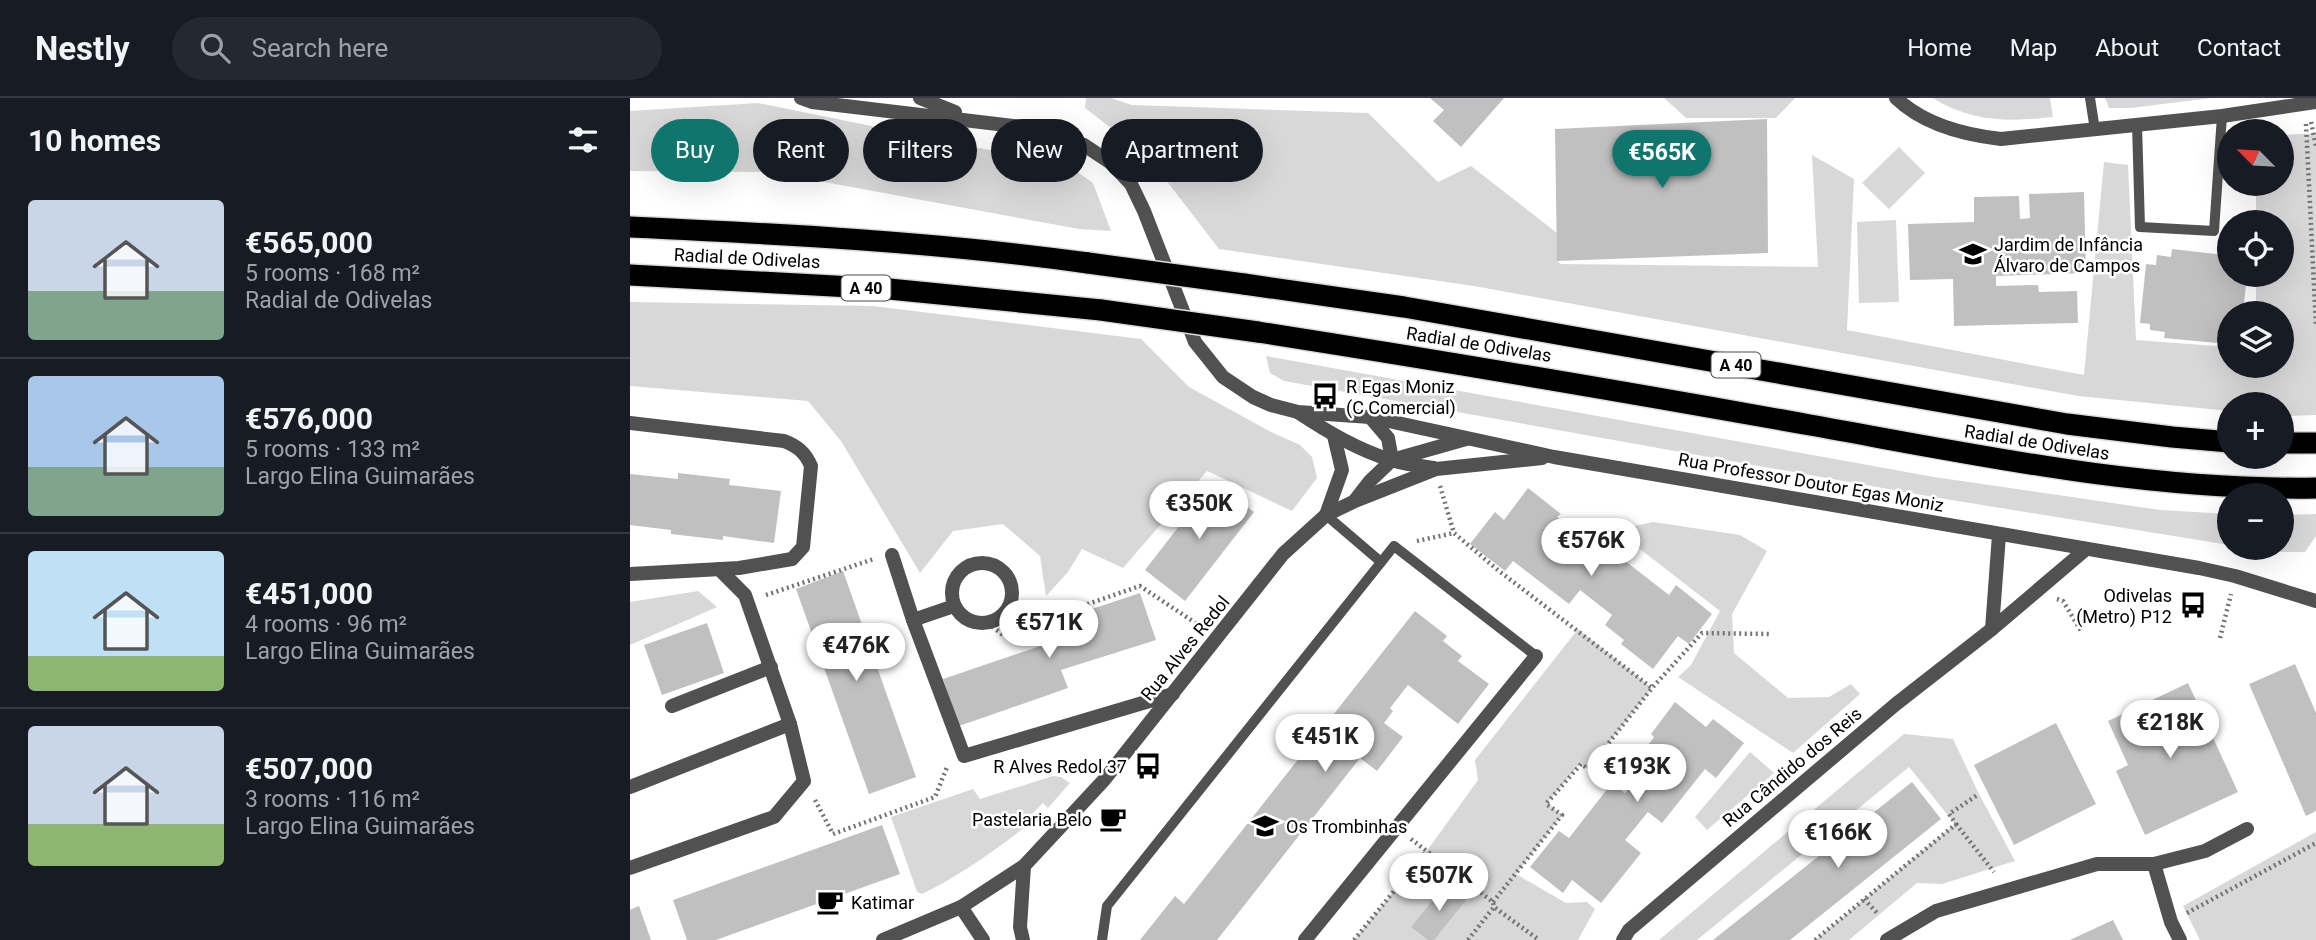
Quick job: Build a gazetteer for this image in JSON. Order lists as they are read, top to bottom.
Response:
{
  "streets": {
    "highway": ["Radial de Odivelas", "A 40"],
    "street": ["Rua Professor Doutor Egas Moniz", "Rua Alves Redol", "Rua Cândido dos Reis"]
  },
  "crossings": [
    ["Rua Professor Doutor Egas Moniz", "Rua Alves Redol"],
    ["Rua Professor Doutor Egas Moniz", "Rua Cândido dos Reis"]
  ],
  "places": {
    "school or university": ["Jardim de Infância Álvaro de Campos", "Os Trombinhas"],
    "bus stop": ["R Egas Moniz (C Comercial)", "Odivelas (Metro) P12", "R Alves Redol 37"],
    "cafe": ["Pastelaria Belo", "Katimar"]
  },
  "north": "top left",
  "page": {
    "header": "Nestly",
    "search": "Search here",
    "nav": [
      "Home",
      "Map",
      "About",
      "Contact"
    ],
    "heading": "10 homes",
    "map_buttons": ["+", "−"],
    "chip": [
      "Buy",
      "Rent",
      "Filters",
      "New",
      "Apartment"
    ],
    "price": [
      "€565K",
      "€350K",
      "€576K",
      "€571K",
      "€476K",
      "€218K",
      "€451K",
      "€193K",
      "€166K",
      "€507K"
    ],
    "list": [
      {
        "name": "€565,000",
        "note": "5 rooms · 168 m² · Radial de Odivelas"
      },
      {
        "name": "€576,000",
        "note": "5 rooms · 133 m² · Largo Elina Guimarães"
      },
      {
        "name": "€451,000",
        "note": "4 rooms · 96 m² · Largo Elina Guimarães"
      },
      {
        "name": "€507,000",
        "note": "3 rooms · 116 m² · Largo Elina Guimarães"
      }
    ]
  }
}
